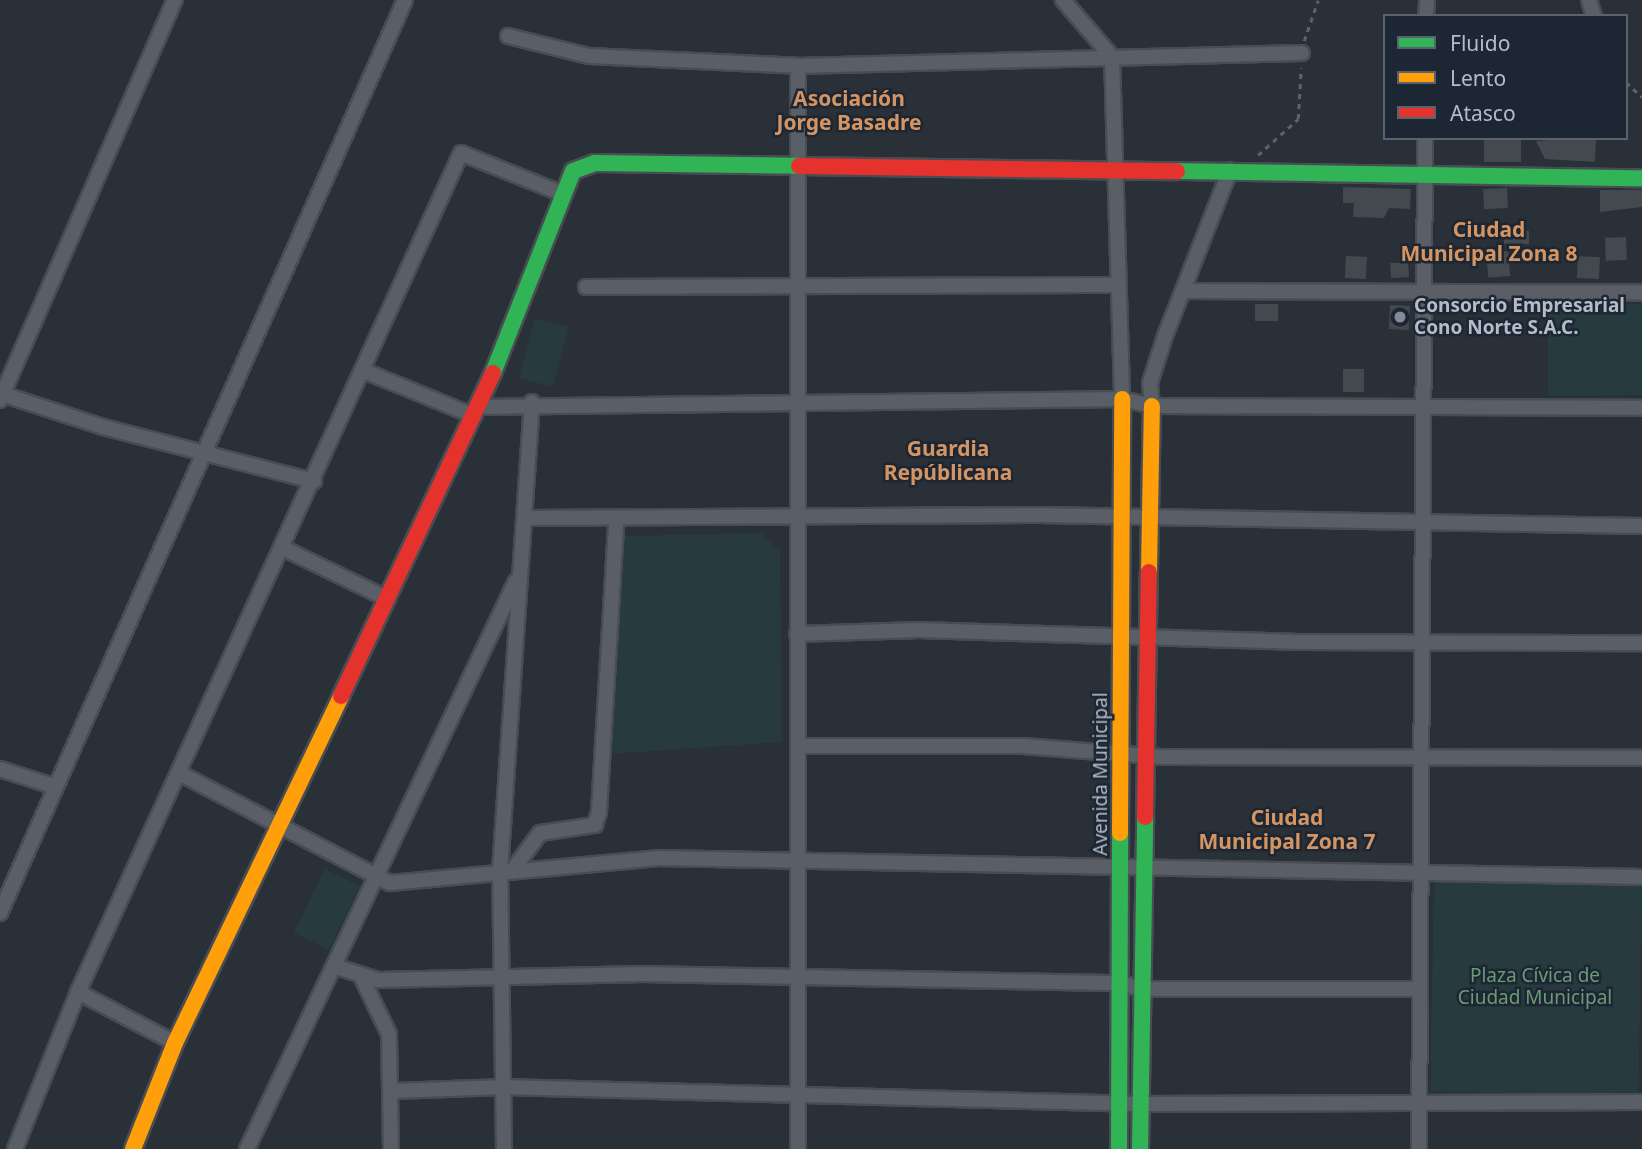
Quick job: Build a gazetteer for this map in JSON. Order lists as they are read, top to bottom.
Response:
{
  "streets": {
    "street": ["Avenida Municipal"]
  },
  "districts": [
    "Asociación Jorge Basadre",
    "Ciudad Municipal Zona 8",
    "Guardia Repúblicana",
    "Ciudad Municipal Zona 7"
  ],
  "parks": ["Plaza Cívica de Ciudad Municipal"],
  "places": ["Consorcio Empresarial Cono Norte S.A.C."],
  "legend": ["Fluido", "Lento", "Atasco"]
}
